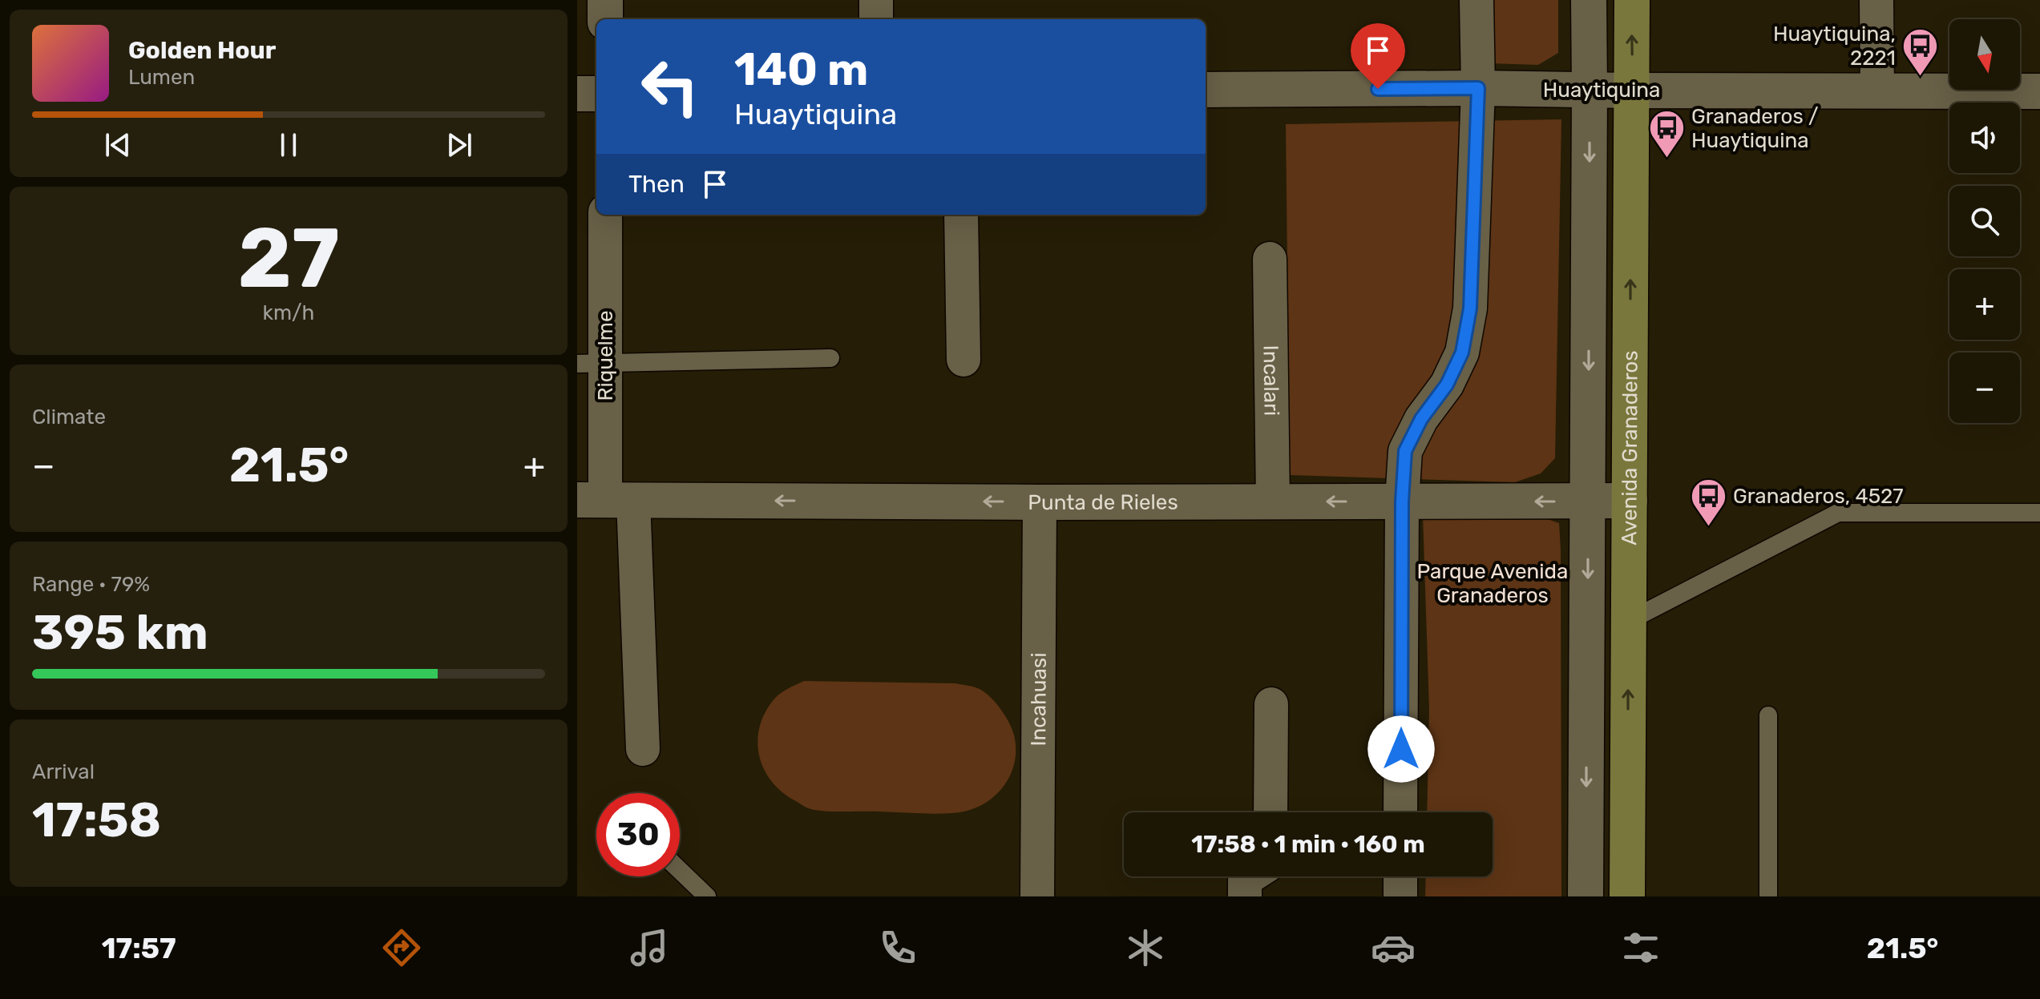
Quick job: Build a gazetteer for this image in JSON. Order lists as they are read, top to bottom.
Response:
{
  "streets": {
    "main road": ["Avenida Granaderos"],
    "street": [
      "Huaytiquina",
      "Riquelme",
      "Incalari",
      "Punta de Rieles",
      "Incahuasi"
    ]
  },
  "crossings": [
    ["Huaytiquina", "Avenida Granaderos"],
    ["Riquelme", "Punta de Rieles"],
    ["Incalari", "Punta de Rieles"],
    ["Avenida Granaderos", "Punta de Rieles"],
    ["Punta de Rieles", "Incahuasi"]
  ],
  "one_way": ["Punta de Rieles"],
  "parks": ["Parque Avenida Granaderos"],
  "places": {
    "bus stop": ["Huaytiquina, 2221", "Granaderos / Huaytiquina", "Granaderos, 4527"]
  },
  "north": "bottom",
  "page": {
    "map_buttons": ["+", "−"],
    "turn": ["140 m", "Huaytiquina"],
    "song": ["Golden Hour", "Lumen"],
    "then": "Then",
    "tile": [
      ["27", "km/h"],
      "Climate",
      ["Range · 79%", "395 km"],
      ["Arrival", "17:58"]
    ],
    "heat": ["−", "21.5°", "+"],
    "limit": "30",
    "trip": "17:58 · 1 min · 160 m",
    "tabs": ["17:57", "21.5°"]
  }
}
